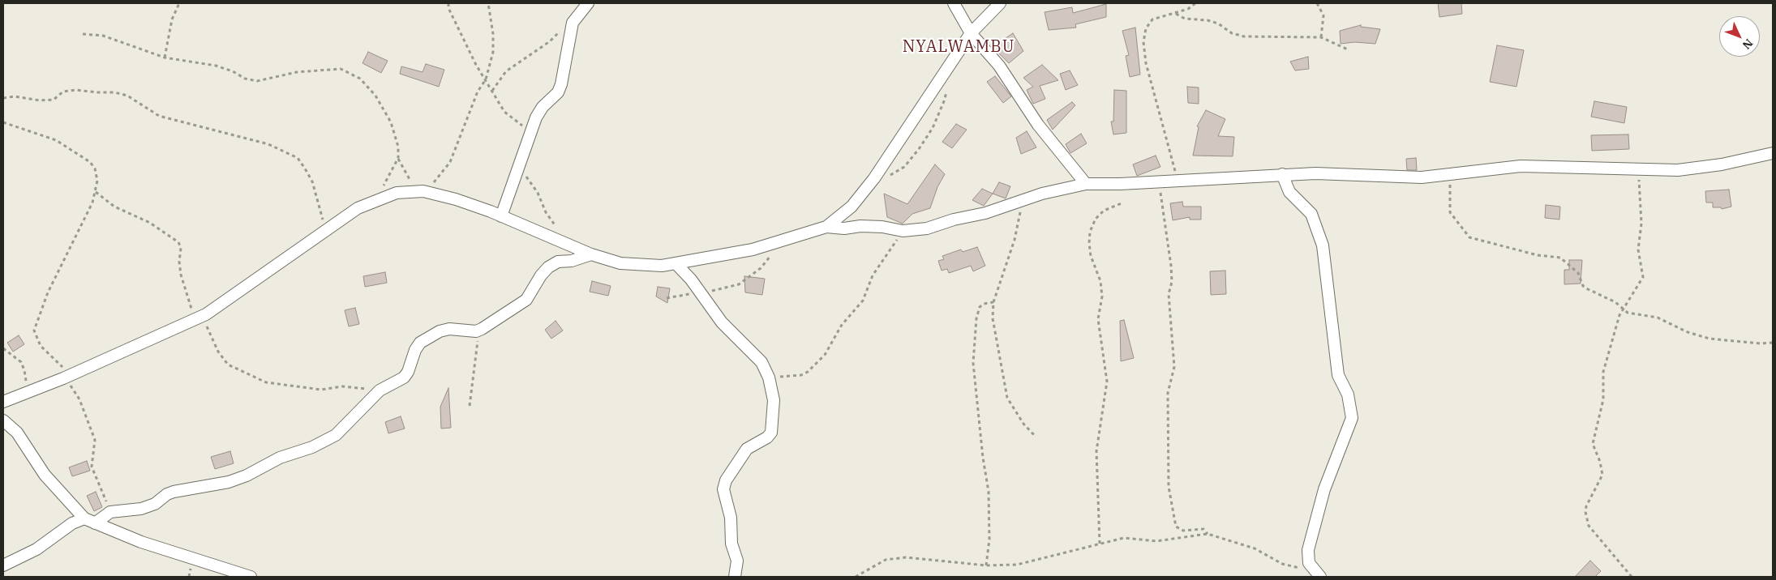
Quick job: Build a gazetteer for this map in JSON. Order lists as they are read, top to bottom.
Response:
{
  "districts": ["NYALWAMBU"],
  "north": "bottom right"
}
